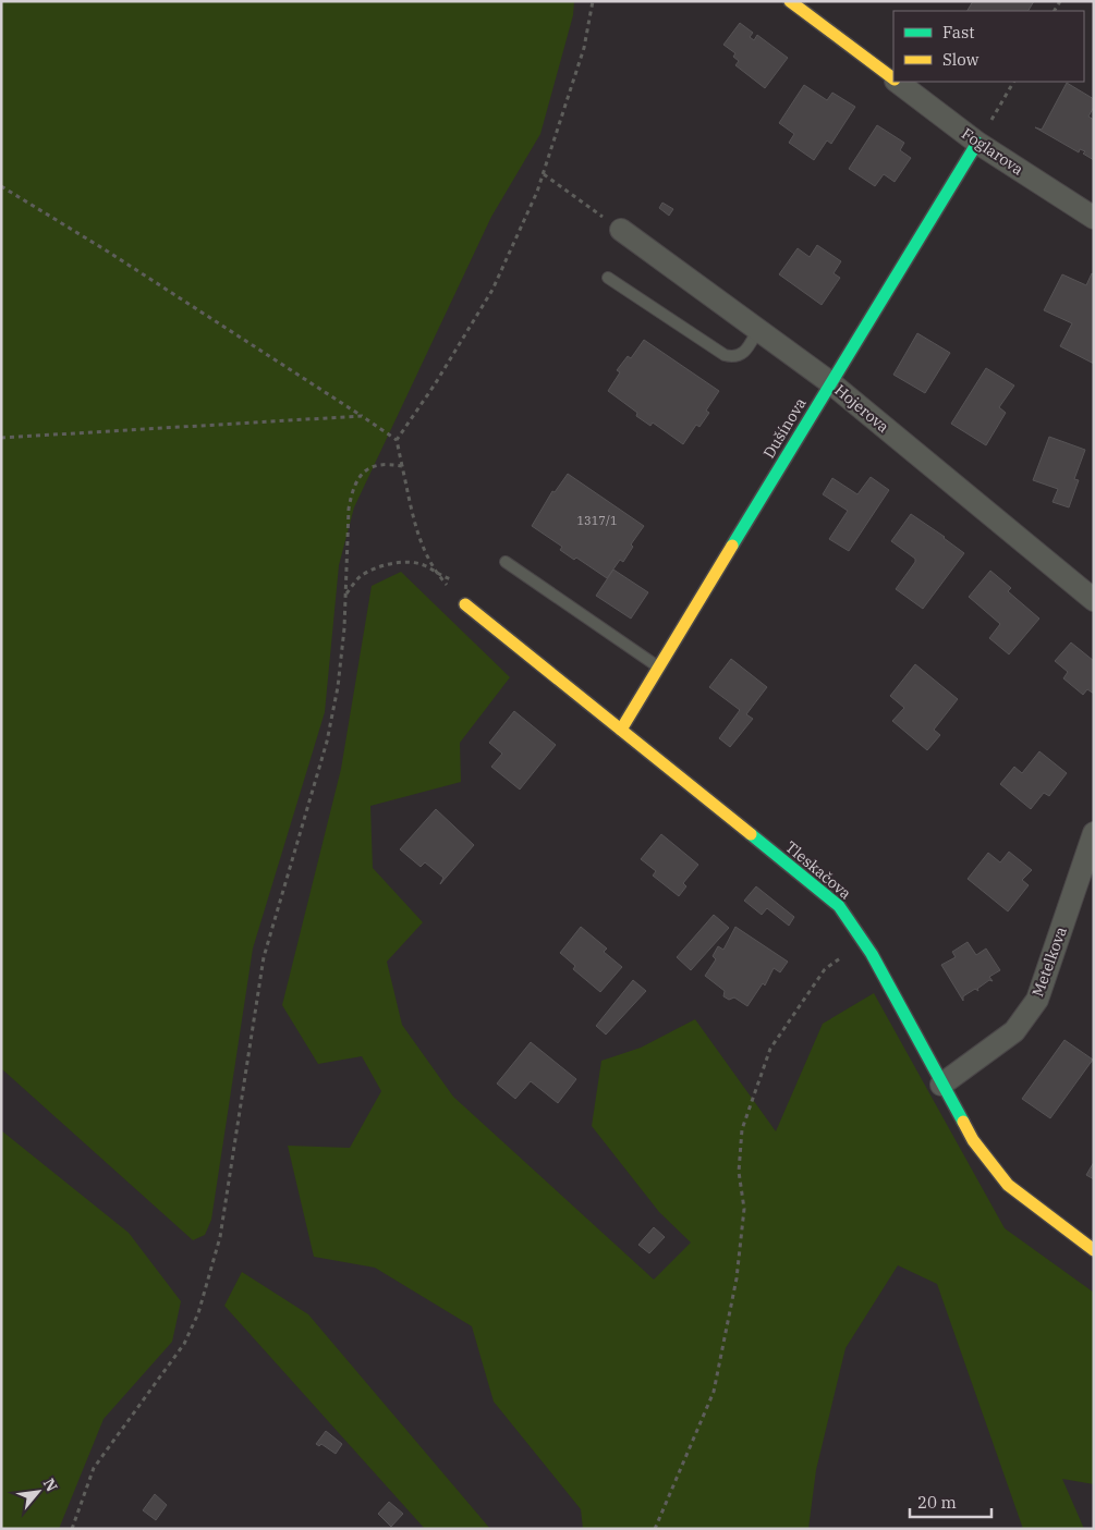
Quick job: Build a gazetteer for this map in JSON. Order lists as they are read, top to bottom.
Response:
{
  "streets": {
    "street": [
      "Foglarova",
      "Hojerova",
      "Dušínova",
      "Tleskačova",
      "Metelkova"
    ]
  },
  "crossings": [
    ["Foglarova", "Dušínova"],
    ["Hojerova", "Dušínova"],
    ["Dušínova", "Tleskačova"],
    ["Tleskačova", "Metelkova"]
  ],
  "house_numbers": ["1317/1"],
  "legend": ["Fast", "Slow"],
  "scale_bar": "20 m",
  "north": "top right"
}
